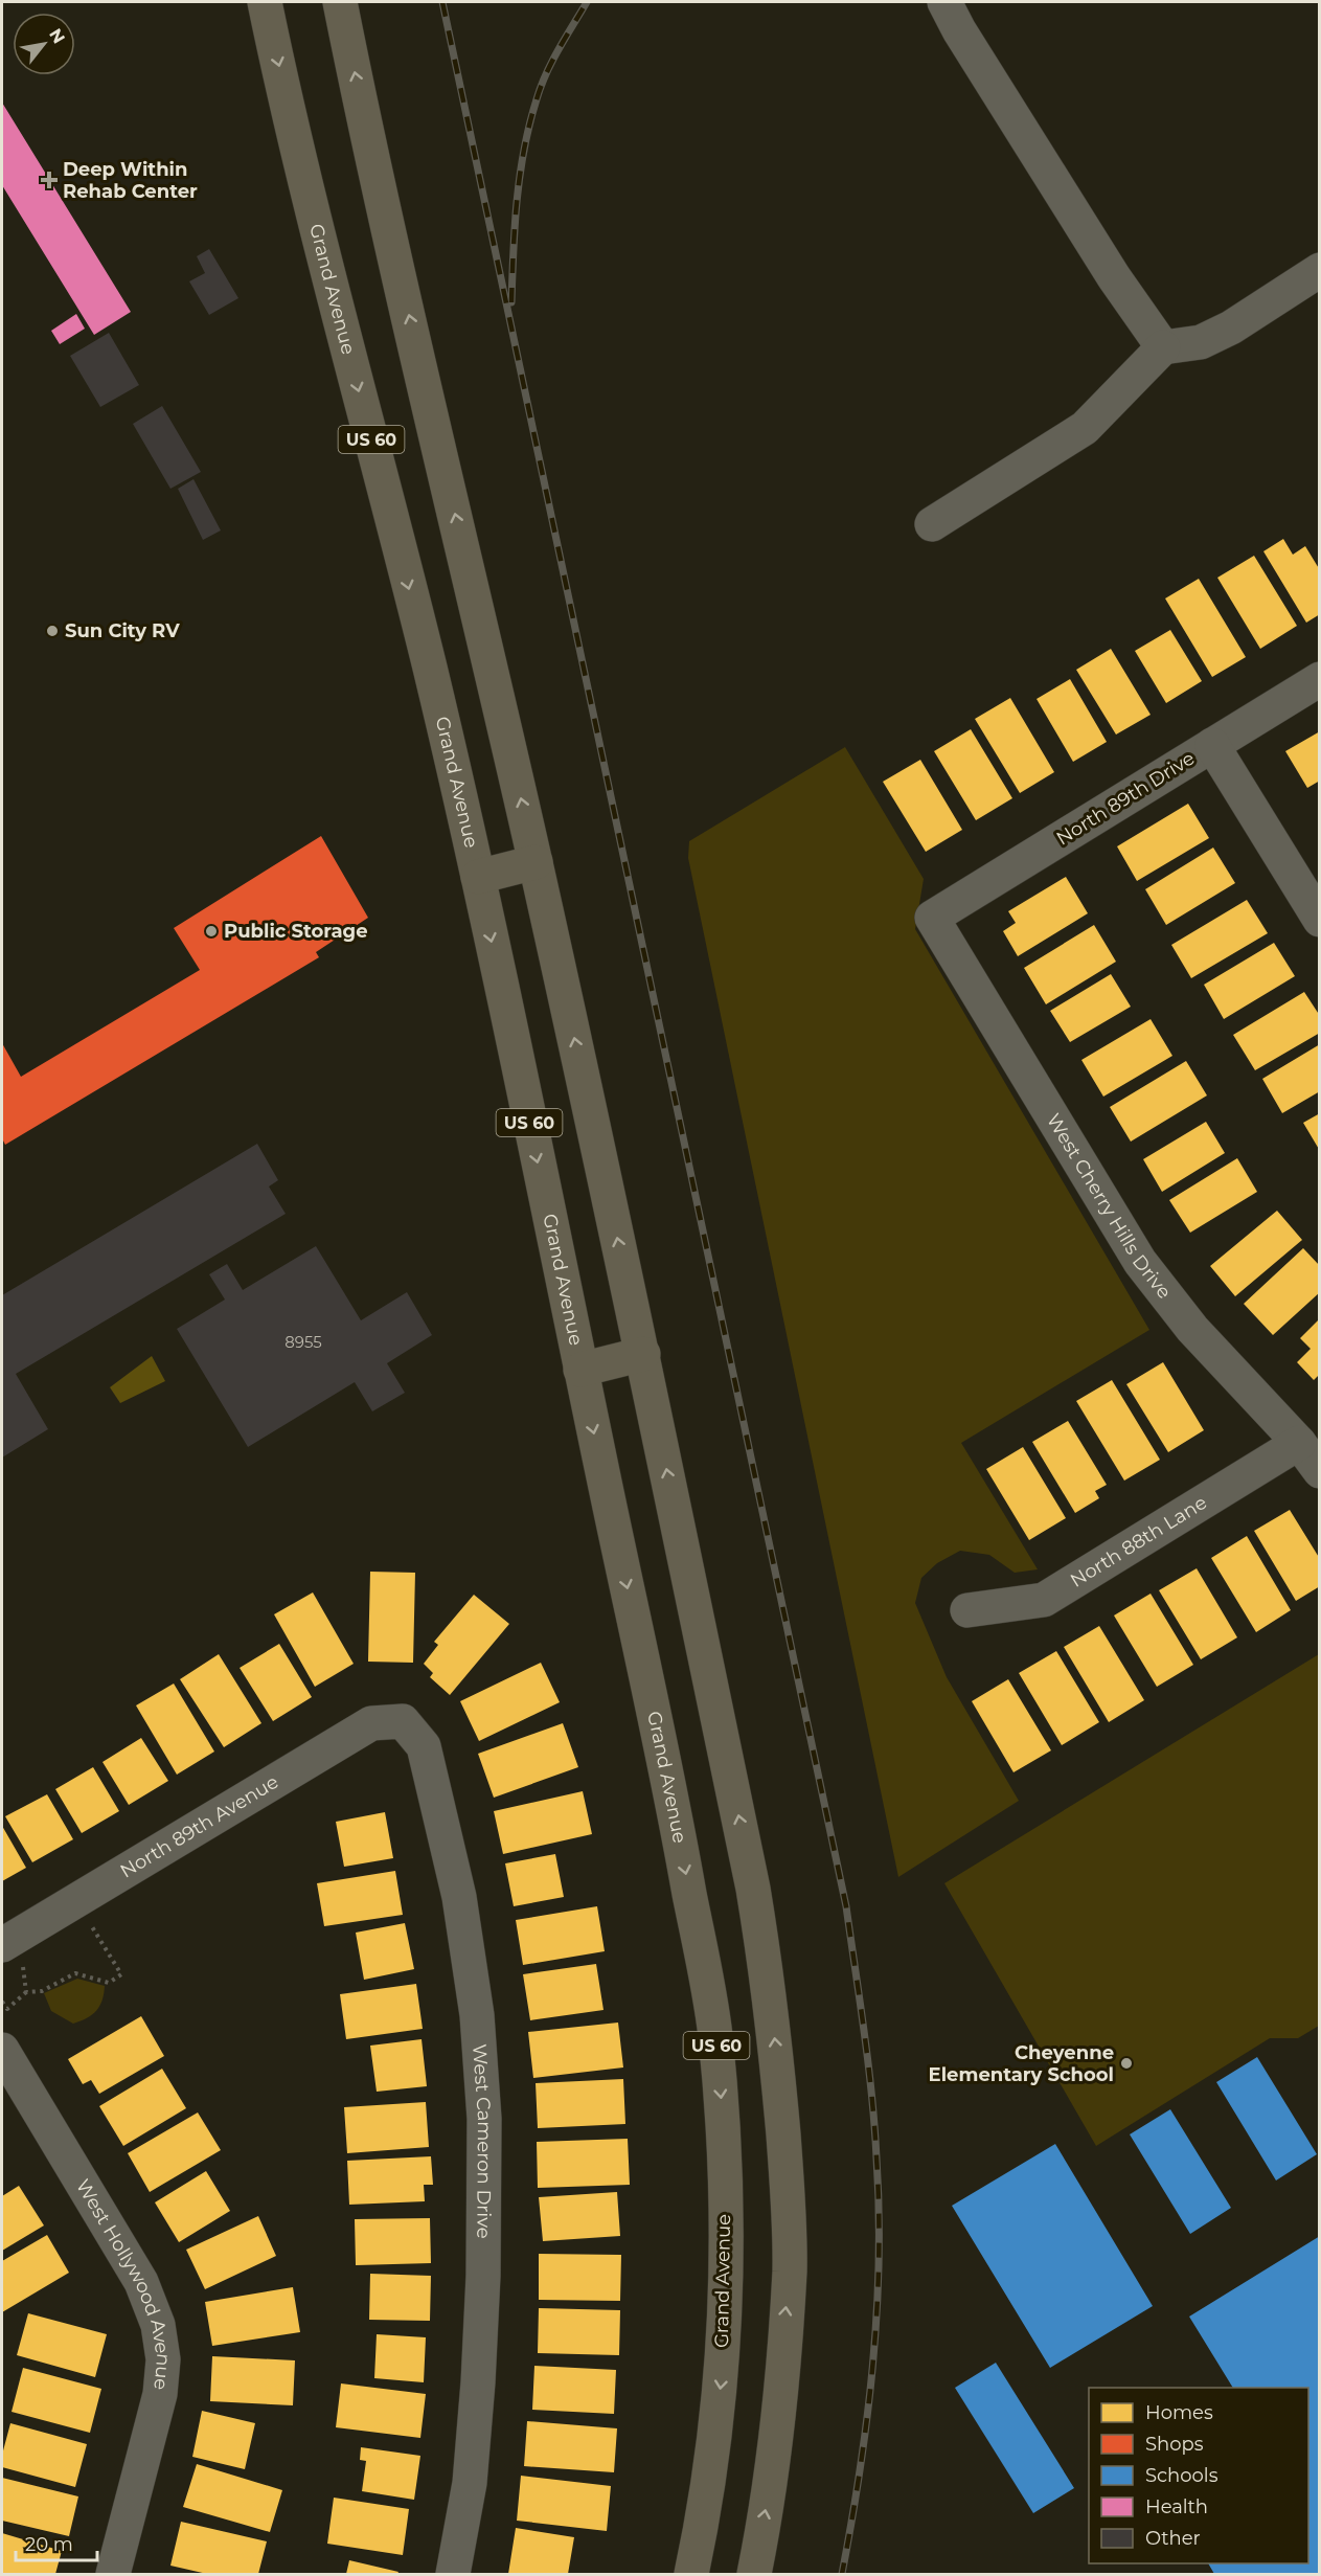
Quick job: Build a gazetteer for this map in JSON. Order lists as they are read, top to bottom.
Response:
{
  "streets": {
    "highway": ["Grand Avenue", "US 60"],
    "street": [
      "North 89th Drive",
      "West Cherry Hills Drive",
      "North 88th Lane",
      "North 89th Avenue",
      "West Cameron Drive",
      "West Hollywood Avenue"
    ]
  },
  "crossings": [
    ["North 89th Drive", "West Cherry Hills Drive"],
    ["West Cherry Hills Drive", "North 88th Lane"],
    ["North 89th Avenue", "West Cameron Drive"]
  ],
  "places": {
    "health": ["Deep Within Rehab Center"],
    "other": ["Sun City RV", "Public Storage", "Cheyenne Elementary School"]
  },
  "house_numbers": ["8955"],
  "legend": [
    "Homes",
    "Shops",
    "Schools",
    "Health",
    "Other"
  ],
  "scale_bar": "20 m",
  "north": "top right"
}
